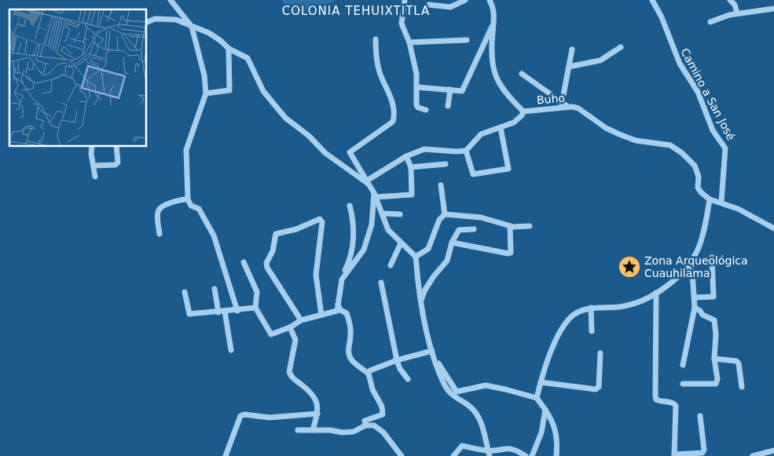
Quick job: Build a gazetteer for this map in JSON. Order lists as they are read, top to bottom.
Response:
{
  "streets": {
    "street": ["Camino a San José", "Buho"]
  },
  "districts": ["COLONIA TEHUIXTITLA"],
  "places": {
    "place": ["Zona Arqueológica Cuauhilama"]
  }
}
